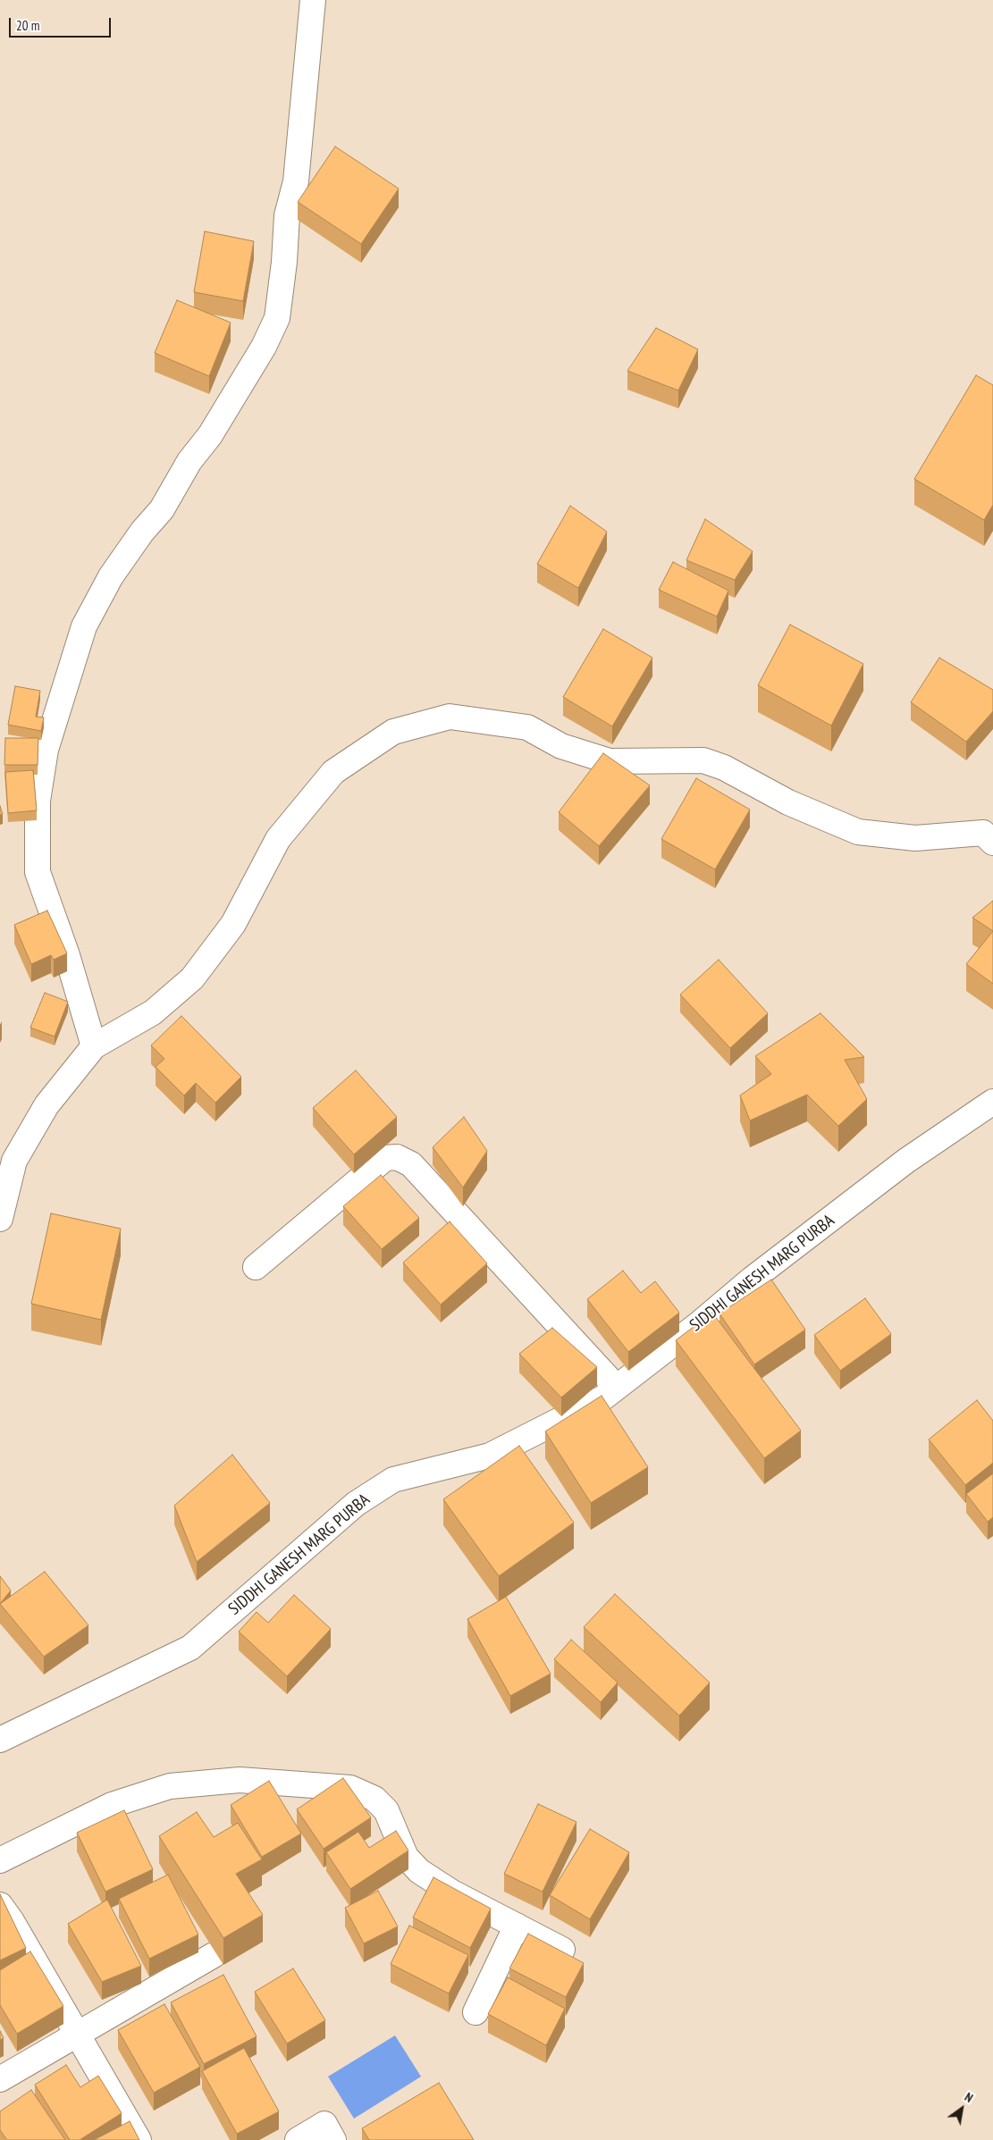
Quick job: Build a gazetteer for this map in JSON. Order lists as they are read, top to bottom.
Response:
{
  "streets": {
    "street": ["SIDDHI GANESH MARG PURBA"]
  },
  "scale_bar": "20 m",
  "north": "top right"
}
